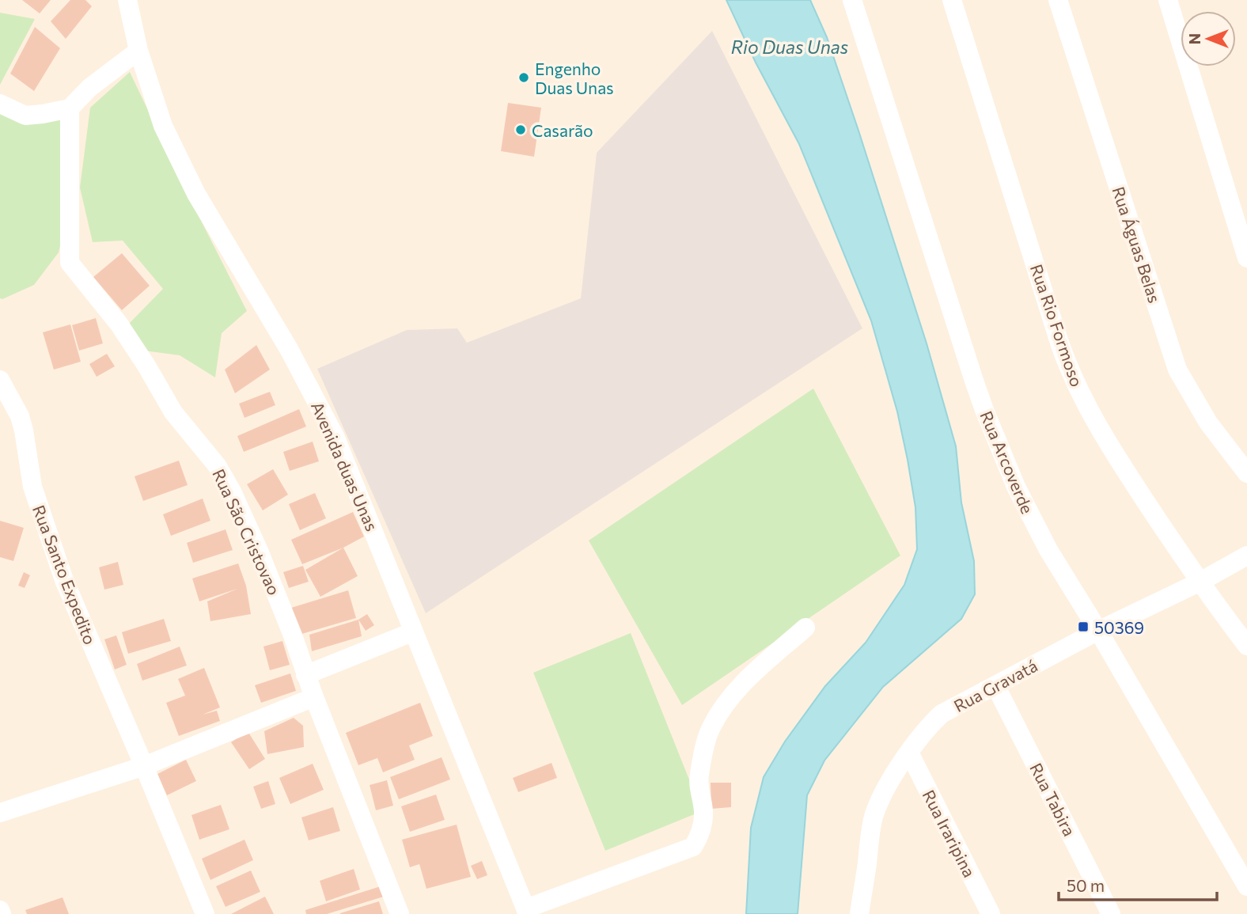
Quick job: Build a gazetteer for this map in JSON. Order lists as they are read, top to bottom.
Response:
{
  "streets": {
    "street": [
      "Rua Águas Belas",
      "Rua Rio Formoso",
      "Rua Arcoverde",
      "Avenida duas Unas",
      "Rua São Cristovao",
      "Rua Santo Expedito",
      "Rua Gravatá",
      "Rua Tabira",
      "Rua Iraripina"
    ]
  },
  "crossings": [
    ["Rua Rio Formoso", "Rua Gravatá"],
    ["Rua Arcoverde", "Rua Gravatá"],
    ["Rua Gravatá", "Rua Tabira"],
    ["Rua Gravatá", "Rua Iraripina"]
  ],
  "water": ["Rio Duas Unas"],
  "places": {
    "other": ["Engenho Duas Unas", "Casarão"],
    "transit": ["50369"]
  },
  "scale_bar": "50 m",
  "north": "left"
}
